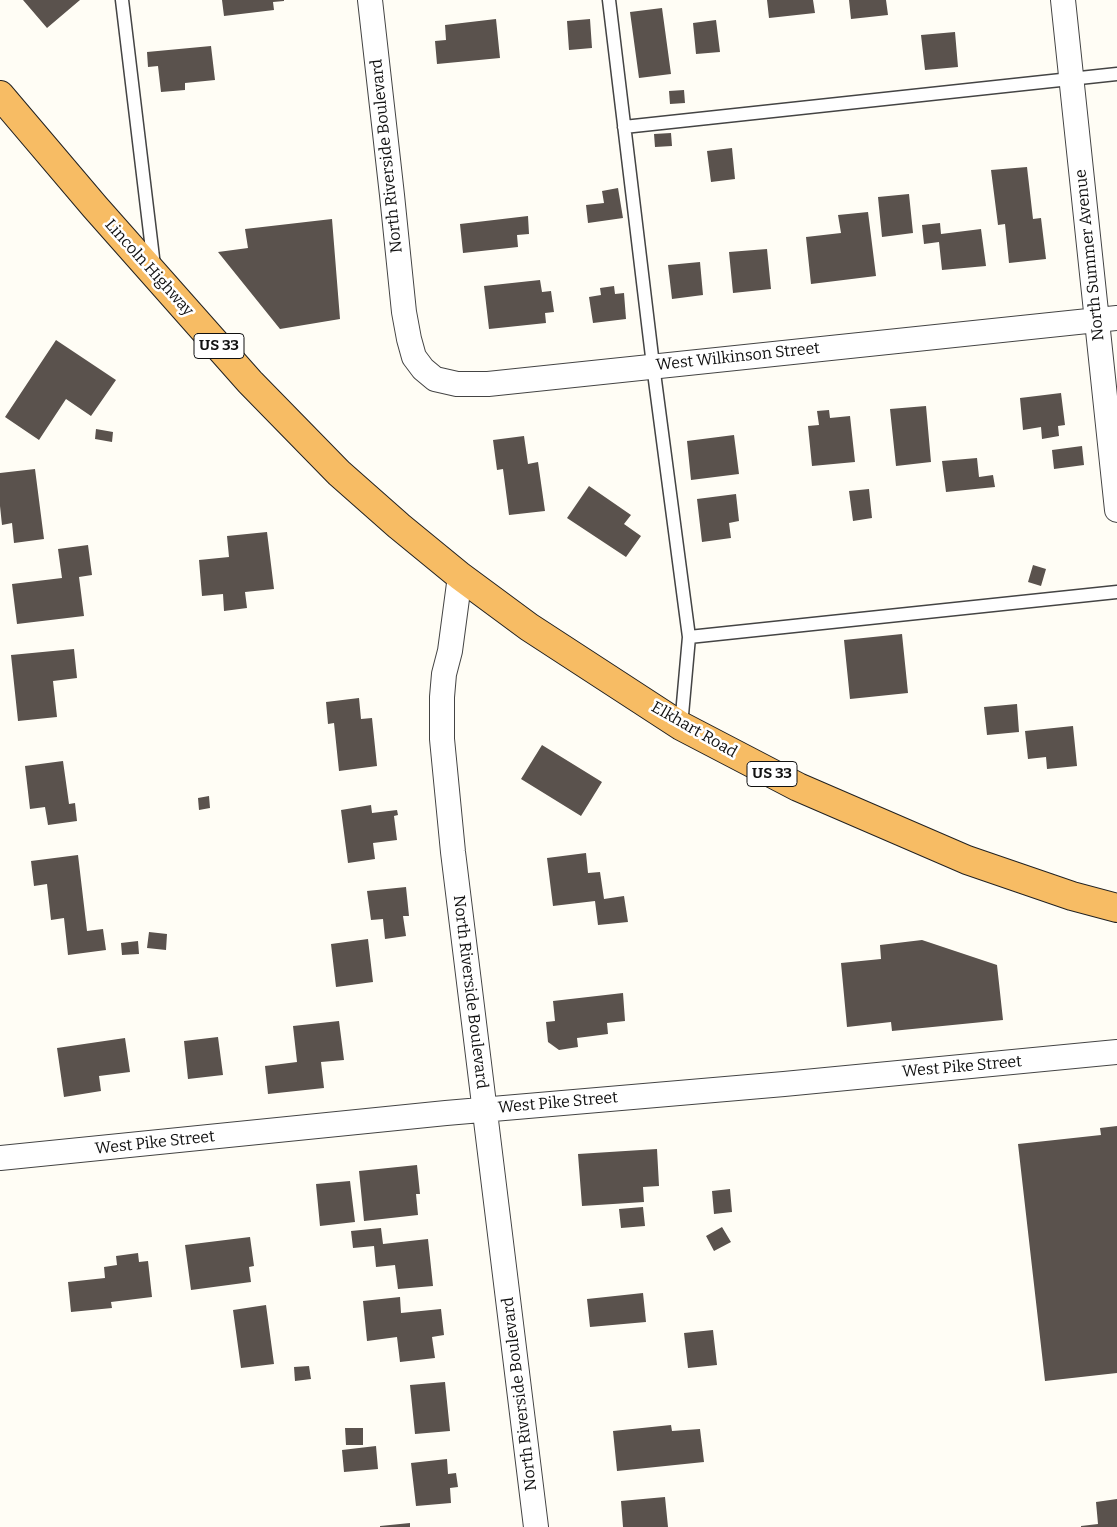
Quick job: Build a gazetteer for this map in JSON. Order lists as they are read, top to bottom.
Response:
{
  "streets": {
    "highway": ["Lincoln Highway", "US 33", "Elkhart Road"],
    "street": [
      "North Riverside Boulevard",
      "North Summer Avenue",
      "West Wilkinson Street",
      "West Pike Street"
    ]
  },
  "crossings": [
    ["North Riverside Boulevard", "Lincoln Highway"],
    ["North Riverside Boulevard", "West Wilkinson Street"],
    ["North Riverside Boulevard", "Elkhart Road"],
    ["North Riverside Boulevard", "West Pike Street"],
    ["North Summer Avenue", "West Wilkinson Street"],
    ["Lincoln Highway", "Elkhart Road"]
  ]
}
